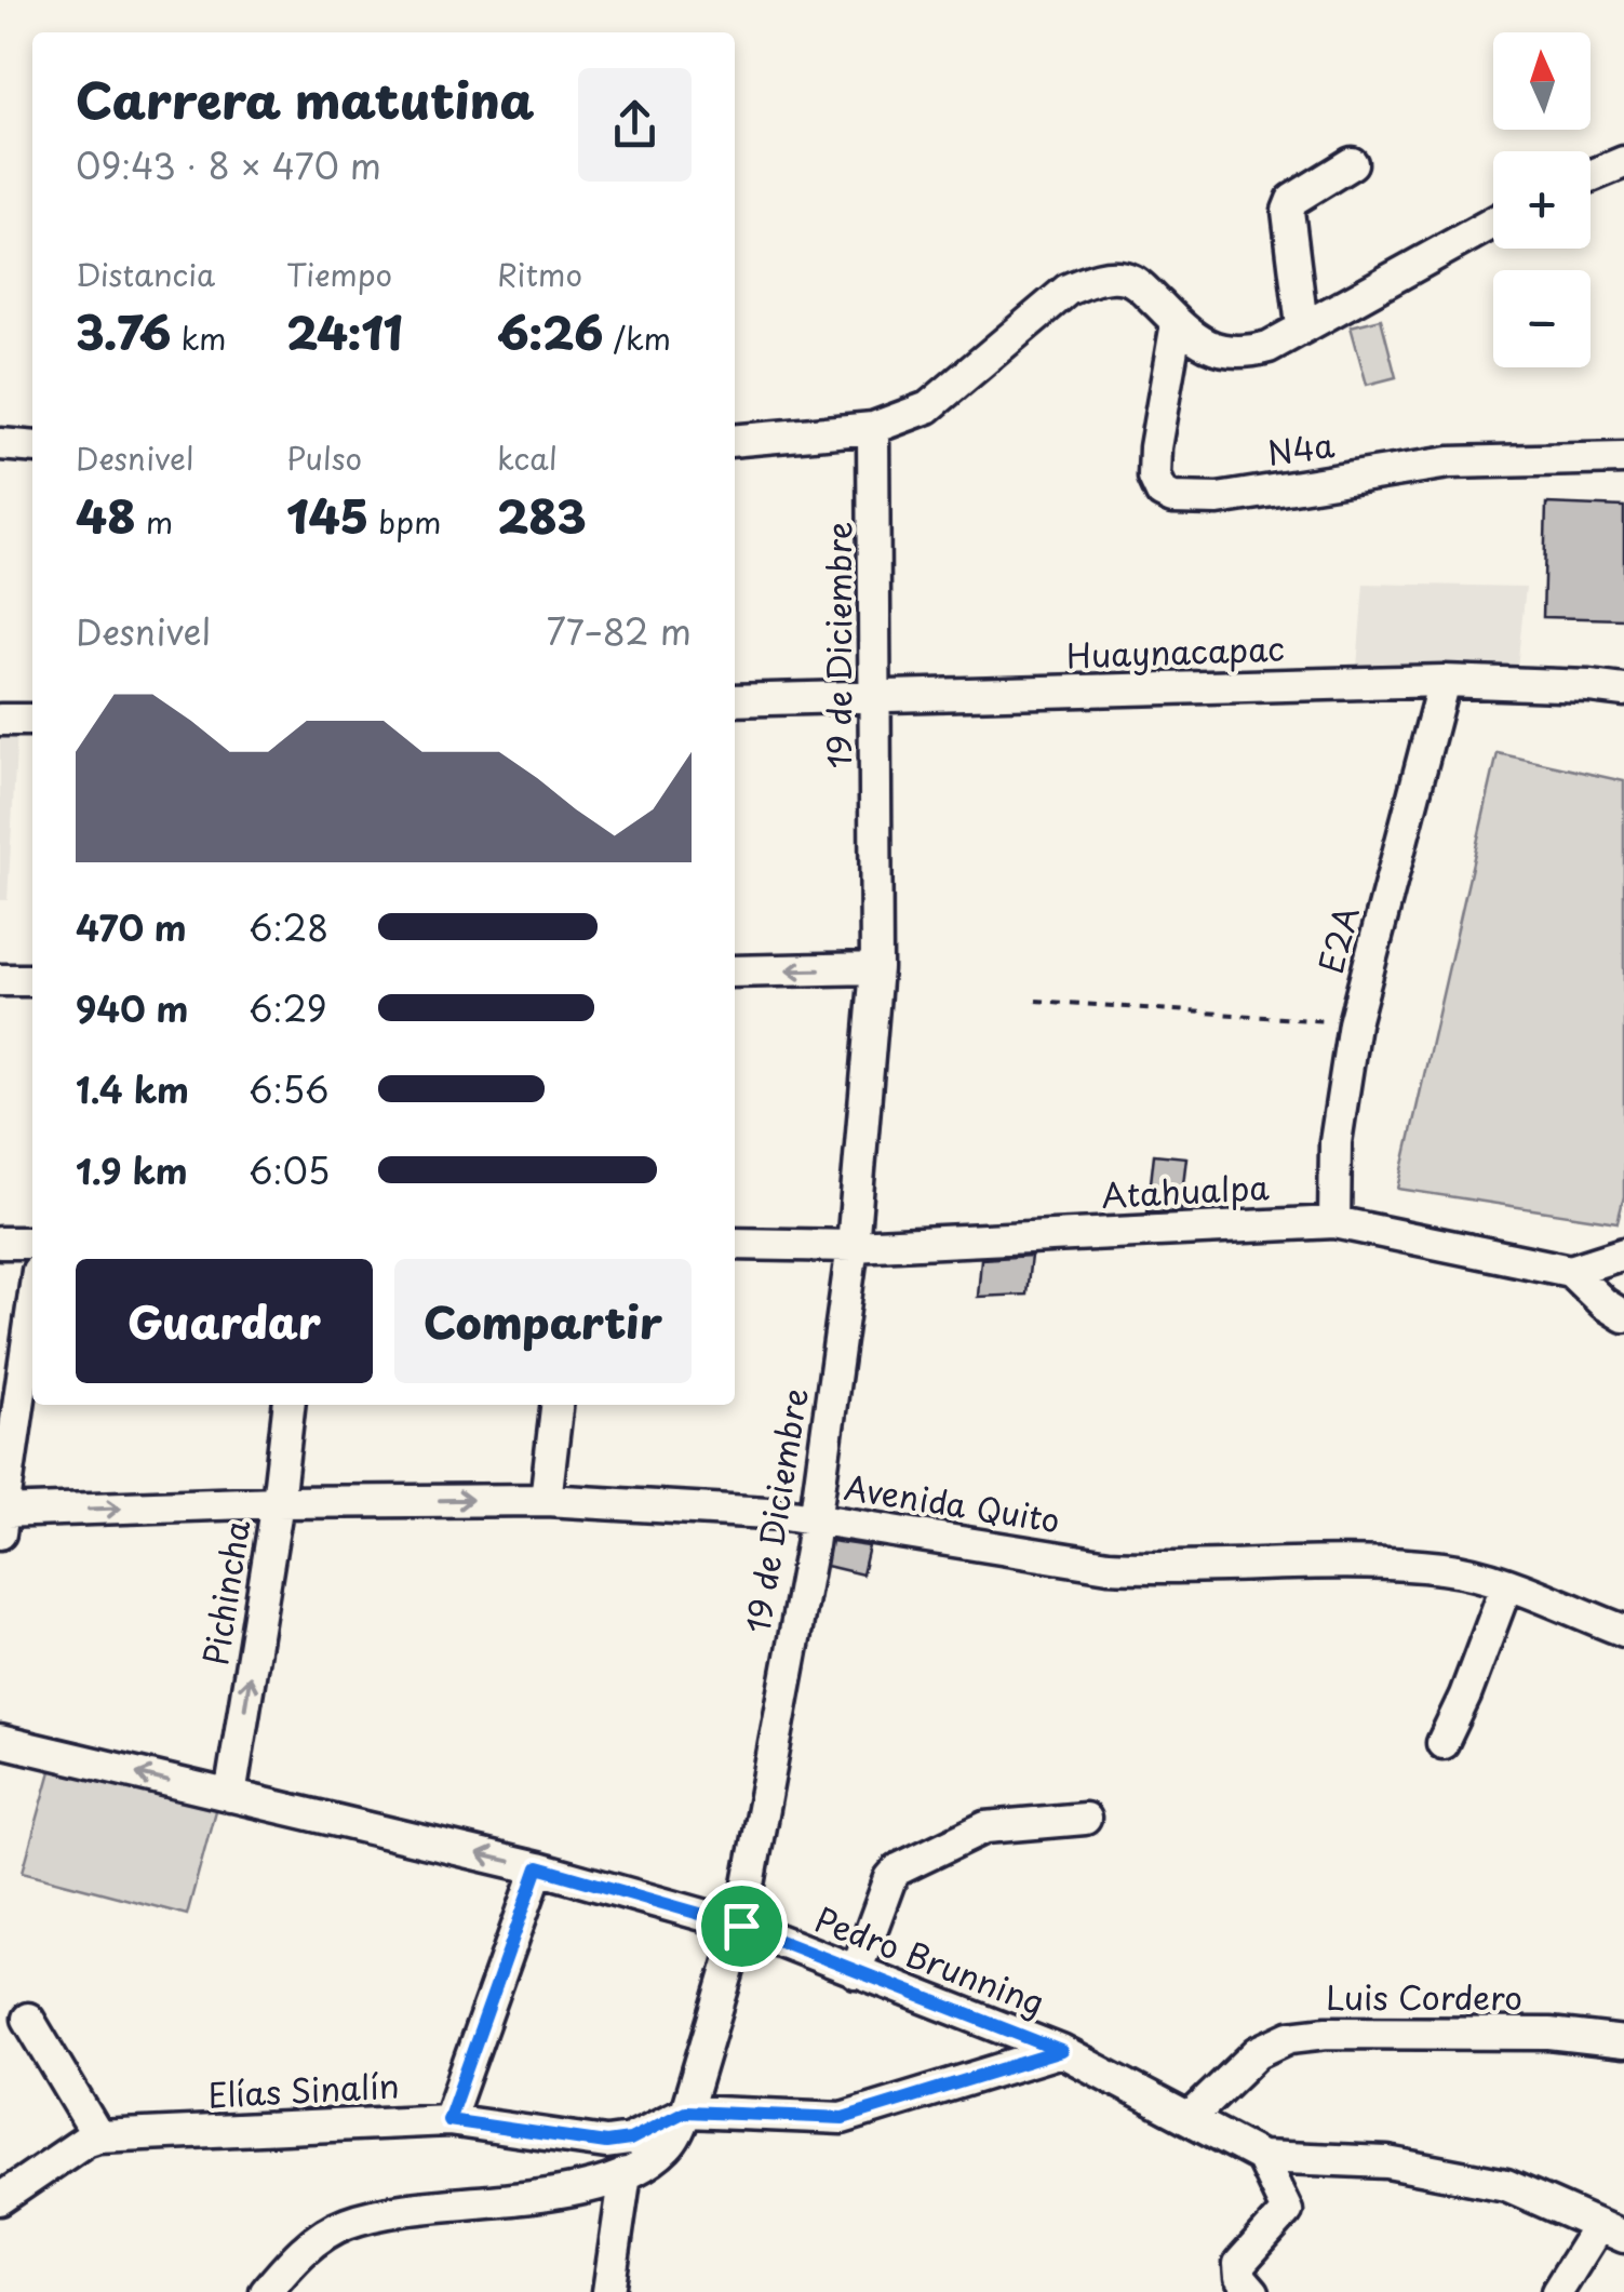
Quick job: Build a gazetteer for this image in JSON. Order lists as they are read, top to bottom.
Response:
{
  "streets": {
    "street": [
      "N4a",
      "19 de Diciembre",
      "Huaynacapac",
      "E2A",
      "Atahualpa",
      "Avenida Quito",
      "Pichincha",
      "Pedro Brunning",
      "Luis Cordero",
      "Elías Sinalín"
    ]
  },
  "crossings": [
    ["19 de Diciembre", "Huaynacapac"],
    ["19 de Diciembre", "Atahualpa"],
    ["19 de Diciembre", "Avenida Quito"],
    ["19 de Diciembre", "Pedro Brunning"],
    ["19 de Diciembre", "Elías Sinalín"],
    ["Huaynacapac", "E2A"],
    ["E2A", "Atahualpa"],
    ["Avenida Quito", "Pichincha"],
    ["Pichincha", "Pedro Brunning"],
    ["Pedro Brunning", "Luis Cordero"]
  ],
  "one_way": ["Pichincha"],
  "north": "top",
  "page": {
    "map_buttons": ["+", "−"],
    "heading": ["Carrera matutina", "09:43 · 8 × 470 m"],
    "stats": [
      ["Distancia", "3.76 km"],
      ["Tiempo", "24:11"],
      ["Ritmo", "6:26 /km"],
      ["Desnivel", "48 m"],
      ["Pulso", "145 bpm"],
      ["kcal", "283"]
    ],
    "chart": ["Desnivel", "77–82 m"],
    "list": [
      {
        "name": "470 m",
        "note": "6:28"
      },
      {
        "name": "940 m",
        "note": "6:29"
      },
      {
        "name": "1.4 km",
        "note": "6:56"
      },
      {
        "name": "1.9 km",
        "note": "6:05"
      }
    ],
    "buttons": ["Guardar", "Compartir"]
  }
}
